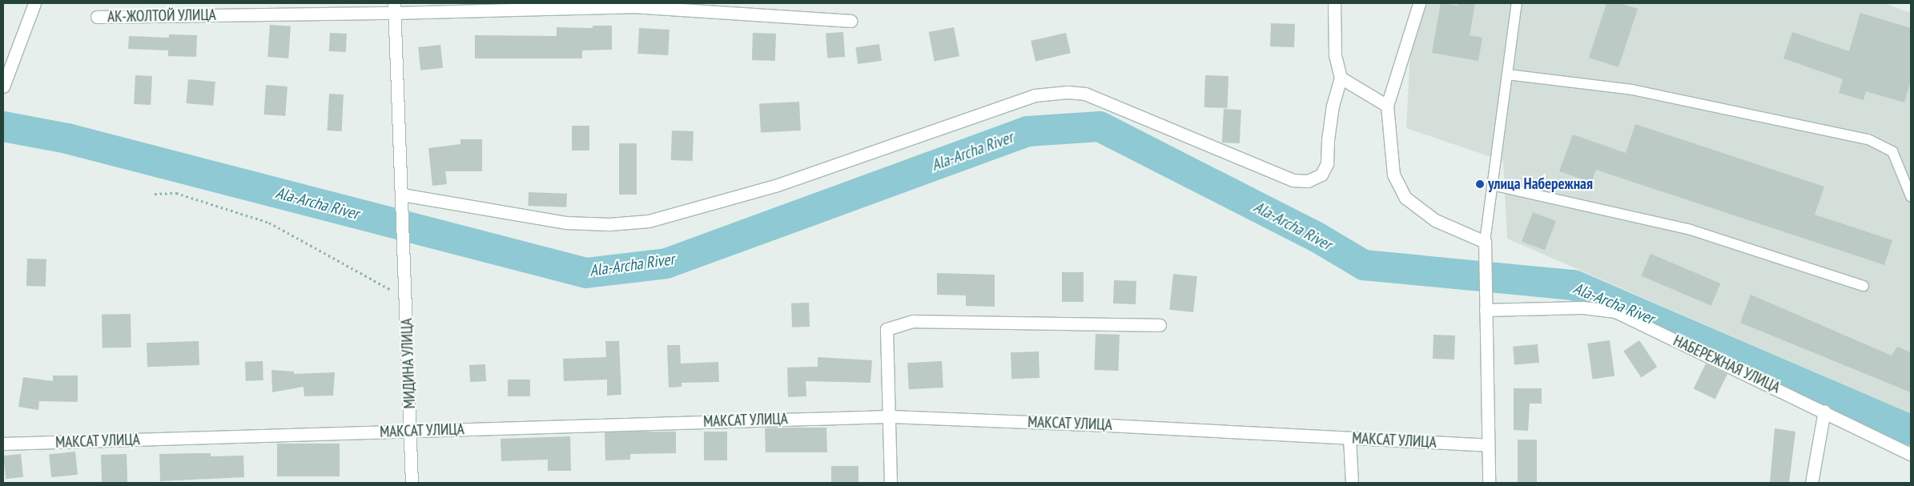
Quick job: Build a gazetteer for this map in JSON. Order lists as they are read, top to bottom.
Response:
{
  "streets": {
    "street": [
      "АК-ЖОЛТОЙ УЛИЦА",
      "МИДИНА УЛИЦА",
      "НАБЕРЕЖНАЯ УЛИЦА",
      "МАКСАТ УЛИЦА"
    ]
  },
  "crossings": [
    ["МИДИНА УЛИЦА", "МАКСАТ УЛИЦА"]
  ],
  "water": ["Ala-Archa River"],
  "places": ["улица Набережная"]
}
